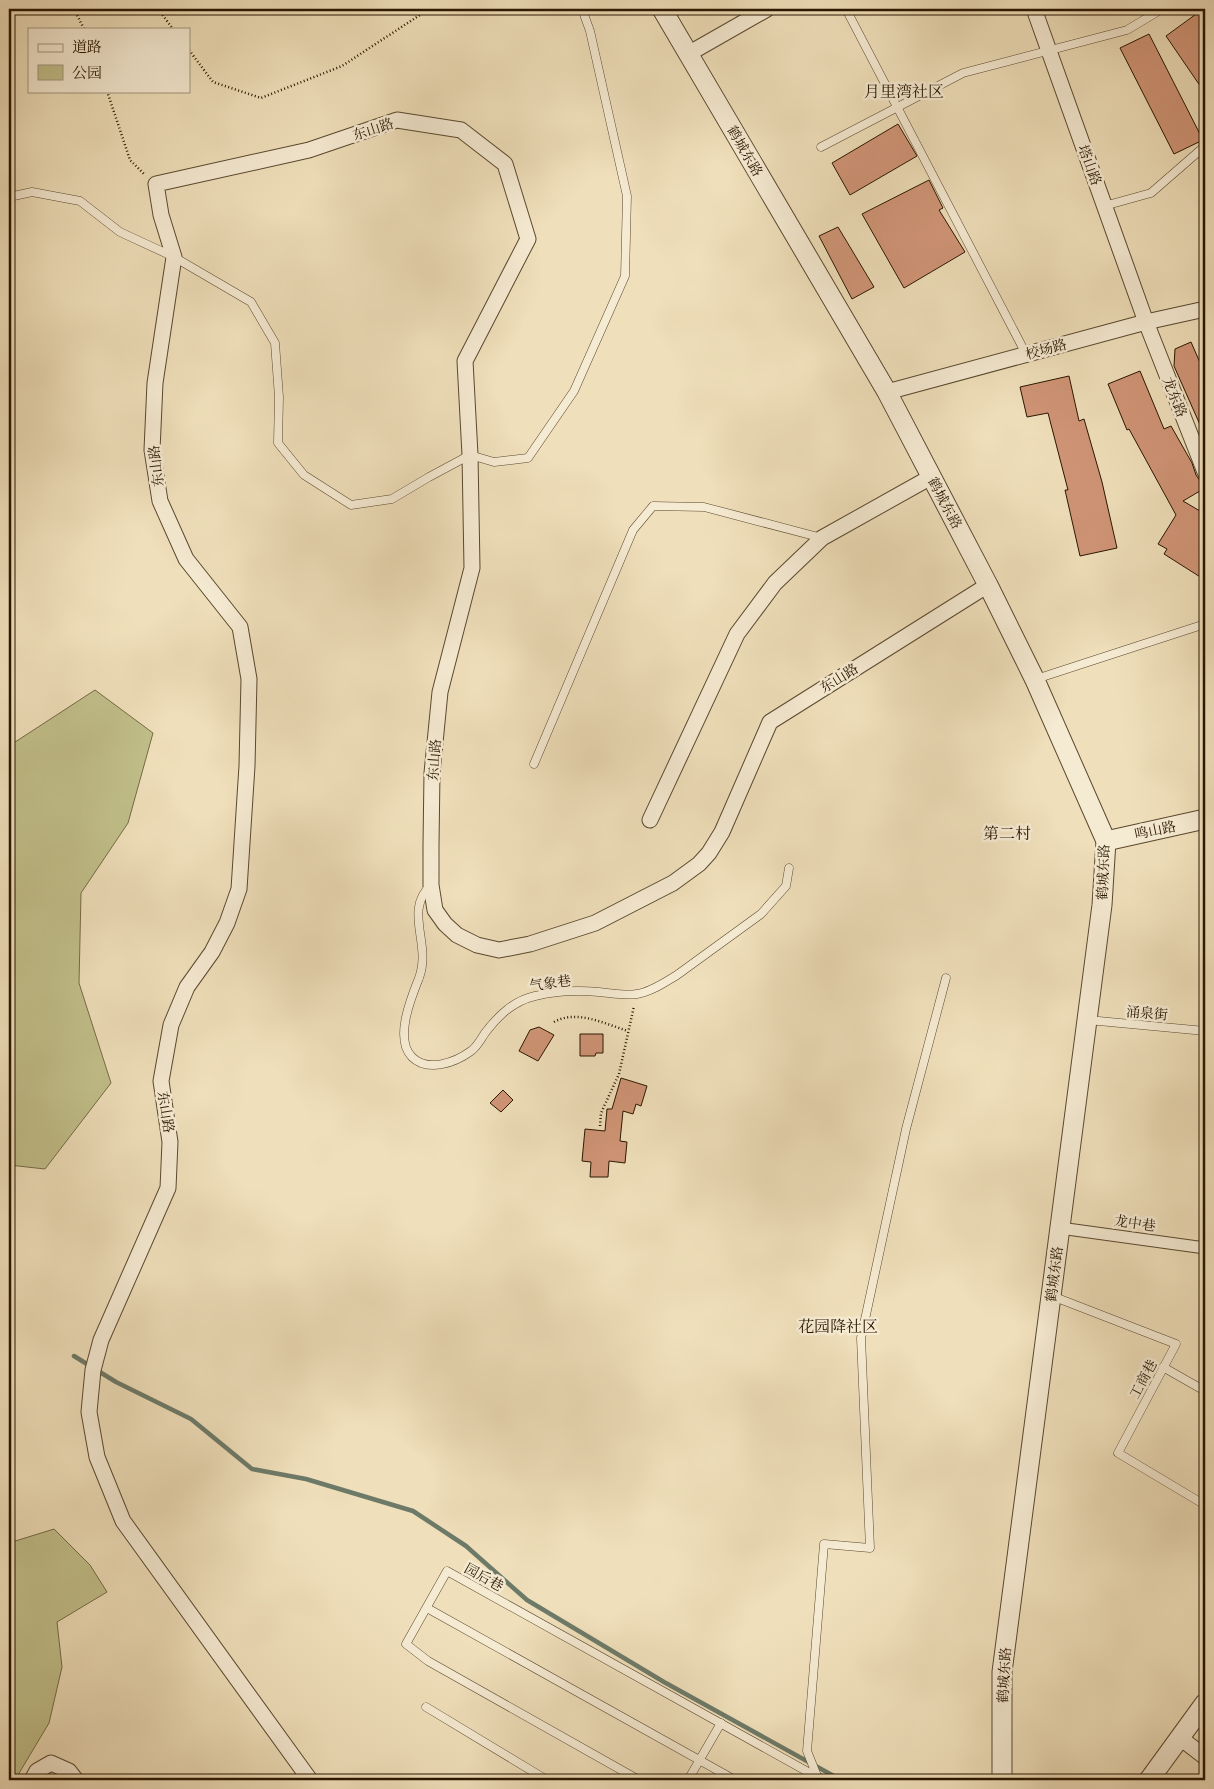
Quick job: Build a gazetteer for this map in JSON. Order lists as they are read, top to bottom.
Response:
{
  "streets": {
    "street": [
      "东山路",
      "鹤城东路",
      "塔山路",
      "校场路",
      "龙东路",
      "鸣山路",
      "龙中巷"
    ],
    "lane": [
      "气象巷",
      "涌泉街",
      "工商巷",
      "园后巷"
    ]
  },
  "crossings": [
    ["东山路", "鹤城东路"],
    ["东山路", "气象巷"],
    ["鹤城东路", "校场路"],
    ["鹤城东路", "鸣山路"],
    ["鹤城东路", "涌泉街"],
    ["鹤城东路", "龙中巷"],
    ["鹤城东路", "工商巷"],
    ["塔山路", "校场路"],
    ["塔山路", "龙东路"],
    ["校场路", "龙东路"]
  ],
  "districts": ["月里湾社区", "第二村", "花园降社区"],
  "legend": ["道路", "公园"]
}
